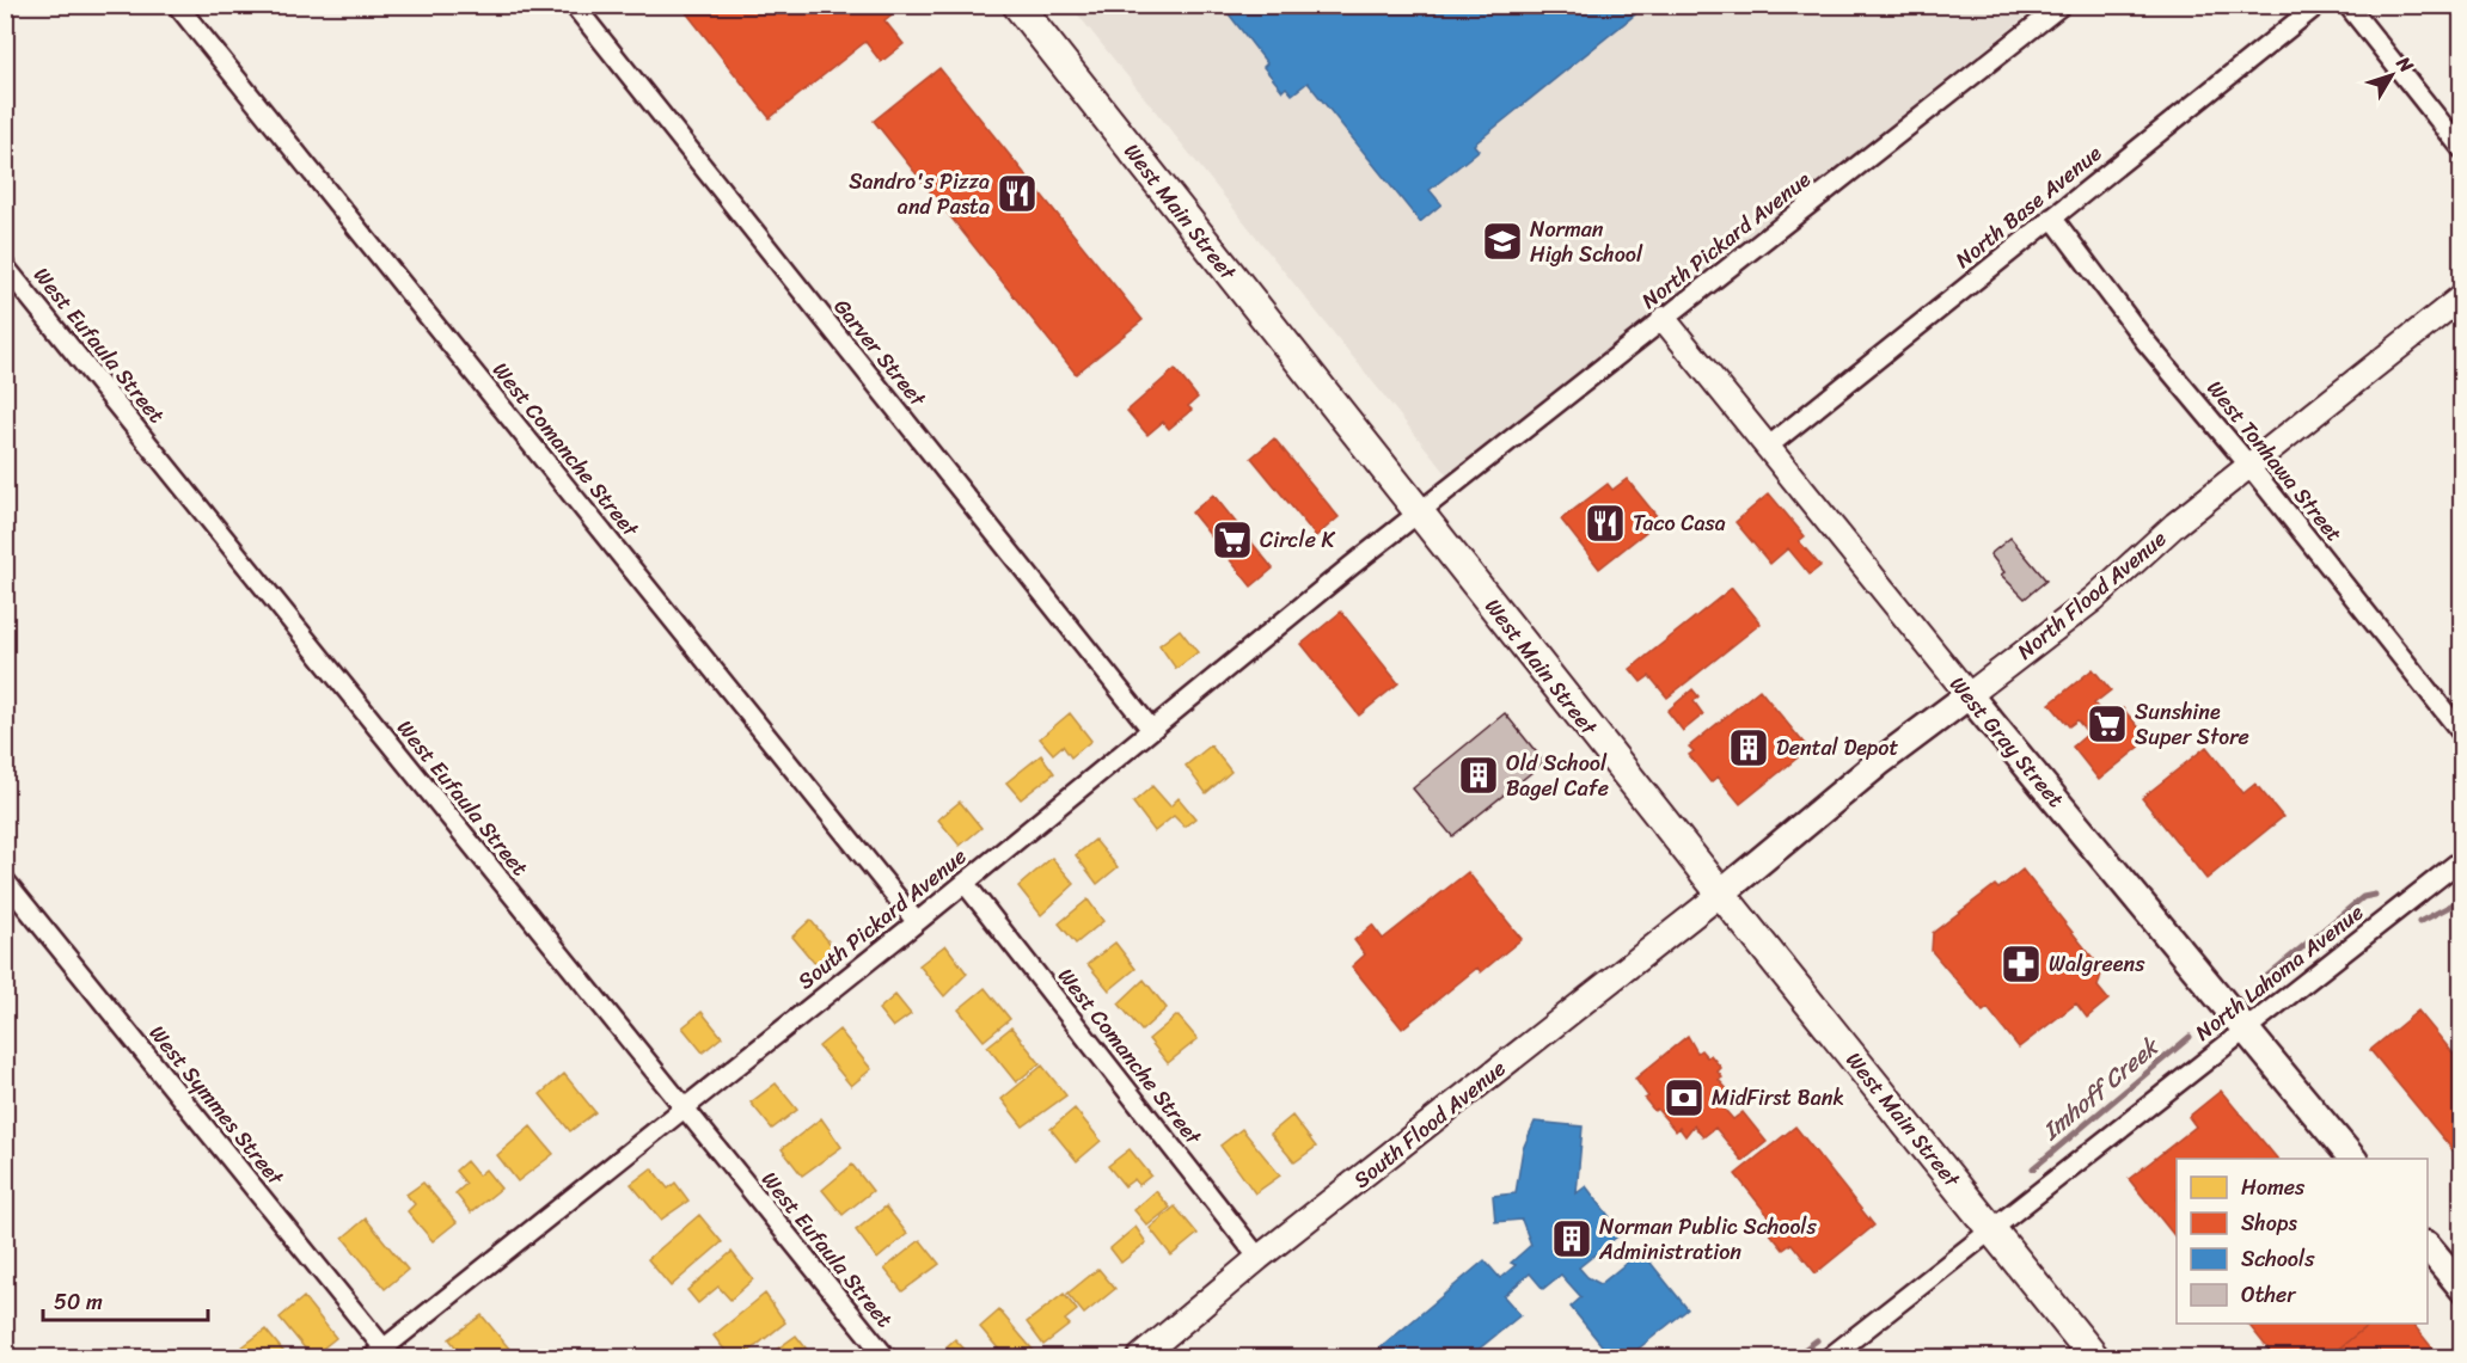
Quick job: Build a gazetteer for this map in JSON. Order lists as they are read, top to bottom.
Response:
{
  "streets": {
    "main road": ["West Main Street", "North Flood Avenue", "West Gray Street"],
    "street": [
      "North Base Avenue",
      "North Pickard Avenue",
      "West Eufaula Street",
      "Garver Street",
      "West Comanche Street",
      "West Tonhawa Street",
      "South Pickard Avenue",
      "North Lahoma Avenue",
      "West Symmes Street",
      "South Flood Avenue"
    ]
  },
  "crossings": [
    ["North Base Avenue", "West Tonhawa Street"],
    ["North Base Avenue", "West Gray Street"],
    ["West Main Street", "North Pickard Avenue"],
    ["West Main Street", "North Flood Avenue"],
    ["West Main Street", "South Pickard Avenue"],
    ["West Main Street", "North Lahoma Avenue"],
    ["West Main Street", "South Flood Avenue"],
    ["North Pickard Avenue", "West Gray Street"],
    ["North Pickard Avenue", "South Pickard Avenue"],
    ["West Eufaula Street", "South Pickard Avenue"],
    ["Garver Street", "South Pickard Avenue"],
    ["West Comanche Street", "South Pickard Avenue"],
    ["West Comanche Street", "South Flood Avenue"],
    ["West Tonhawa Street", "North Flood Avenue"],
    ["North Flood Avenue", "West Gray Street"],
    ["North Flood Avenue", "South Flood Avenue"],
    ["West Gray Street", "North Lahoma Avenue"],
    ["South Pickard Avenue", "West Symmes Street"]
  ],
  "water": ["Imhoff Creek"],
  "places": {
    "restaurant": ["Sandro's Pizza and Pasta", "Taco Casa"],
    "school or university": ["Norman High School"],
    "supermarket": ["Circle K", "Sunshine Super Store"],
    "building": ["Dental Depot", "Old School Bagel Cafe", "Norman Public Schools Administration"],
    "pharmacy": ["Walgreens"],
    "bank": ["MidFirst Bank"]
  },
  "legend": [
    "Homes",
    "Shops",
    "Schools",
    "Other"
  ],
  "scale_bar": "50 m",
  "north": "top right"
}
